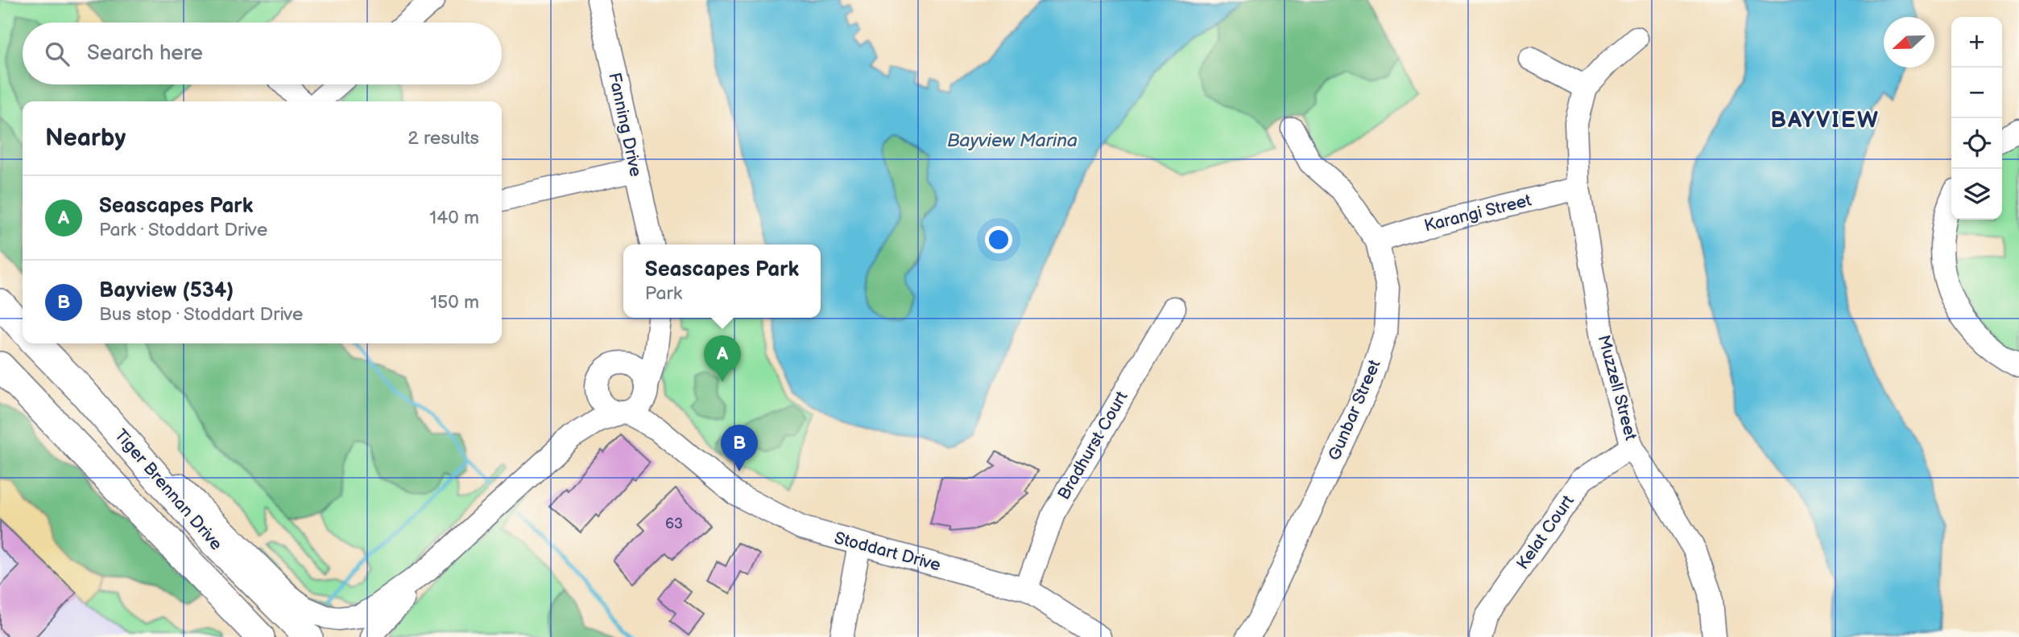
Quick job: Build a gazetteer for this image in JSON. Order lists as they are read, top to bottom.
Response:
{
  "streets": {
    "main road": ["Tiger Brennan Drive"],
    "street": [
      "Fanning Drive",
      "Karangi Street",
      "Muzzell Street",
      "Gunbar Street",
      "Bradhurst Court",
      "Kelat Court",
      "Stoddart Drive"
    ]
  },
  "crossings": [
    ["Karangi Street", "Muzzell Street"],
    ["Karangi Street", "Gunbar Street"],
    ["Muzzell Street", "Kelat Court"],
    ["Bradhurst Court", "Stoddart Drive"]
  ],
  "districts": ["BAYVIEW"],
  "water": ["Bayview Marina"],
  "house_numbers": ["63"],
  "north": "left",
  "page": {
    "map_buttons": ["+", "−"],
    "search": "Search here",
    "heading": ["Nearby", "2 results"],
    "list": [
      {
        "mark": "A",
        "name": "Seascapes Park",
        "note": "Park · Stoddart Drive",
        "value": "140 m"
      },
      {
        "mark": "B",
        "name": "Bayview (534)",
        "note": "Bus stop · Stoddart Drive",
        "value": "150 m"
      }
    ],
    "popup": ["Seascapes Park", "Park"],
    "pins": ["A", "B"]
  }
}
